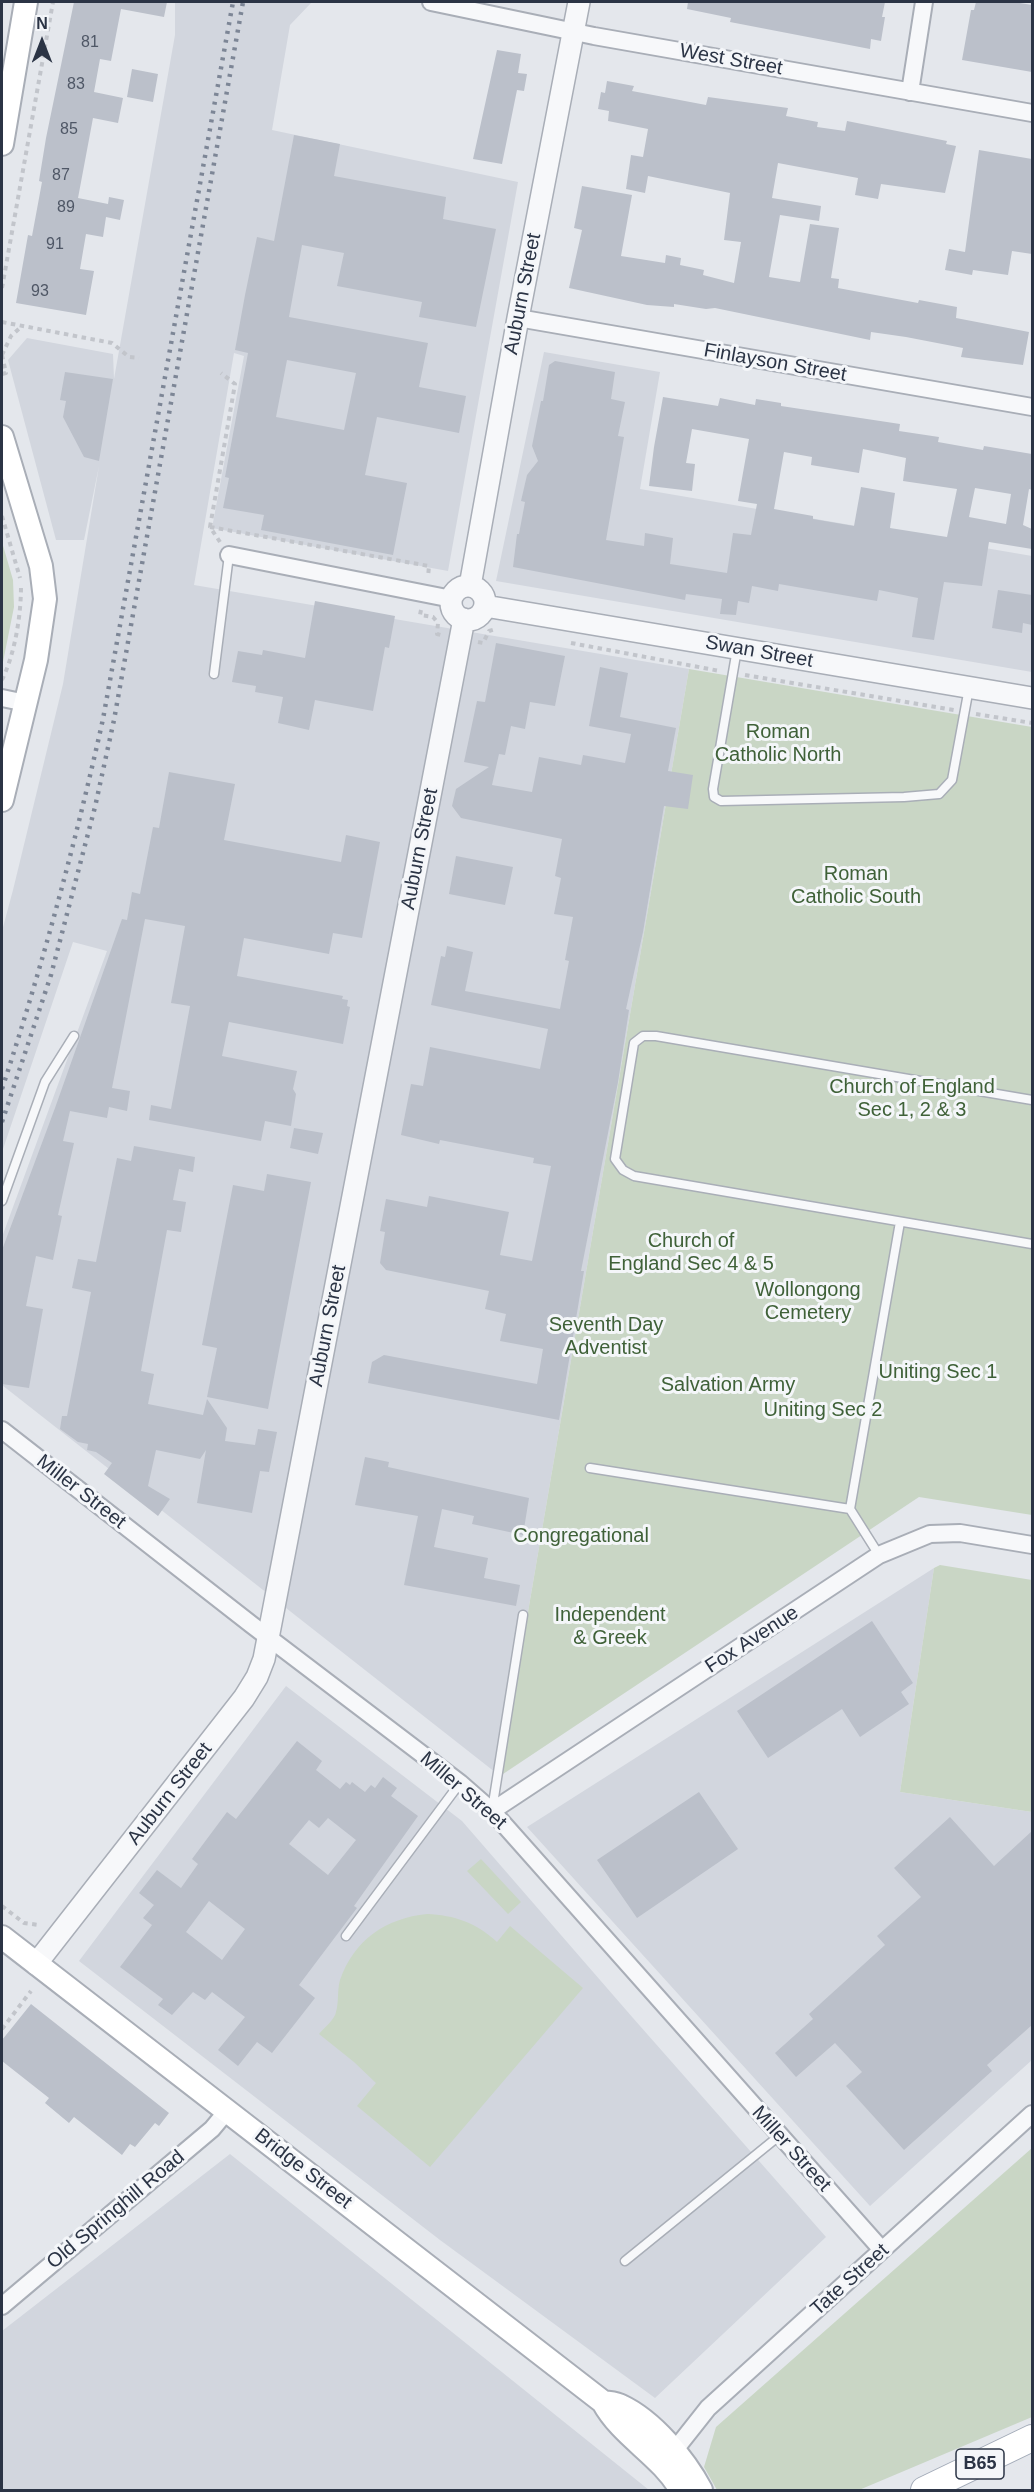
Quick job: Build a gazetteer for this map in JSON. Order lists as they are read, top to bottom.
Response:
{
  "streets": {
    "main road": ["Bridge Street", "B65"],
    "street": [
      "West Street",
      "Auburn Street",
      "Finlayson Street",
      "Swan Street",
      "Miller Street",
      "Fox Avenue",
      "Old Springhill Road",
      "Tate Street"
    ]
  },
  "crossings": [
    ["West Street", "Auburn Street"],
    ["Auburn Street", "Finlayson Street"],
    ["Auburn Street", "Swan Street"],
    ["Auburn Street", "Miller Street"],
    ["Auburn Street", "Bridge Street"],
    ["Miller Street", "Fox Avenue"],
    ["Miller Street", "Tate Street"],
    ["Bridge Street", "Old Springhill Road"],
    ["Bridge Street", "Tate Street"]
  ],
  "parks": [
    "Roman Catholic North",
    "Roman Catholic South",
    "Church of England Sec 1, 2 & 3",
    "Church of England Sec 4 & 5",
    "Wollongong Cemetery",
    "Seventh Day Adventist",
    "Uniting Sec 1",
    "Salvation Army",
    "Uniting Sec 2",
    "Congregational",
    "Independent & Greek"
  ],
  "house_numbers": [
    "81",
    "83",
    "85",
    "87",
    "89",
    "91",
    "93"
  ],
  "north": "top"
}
